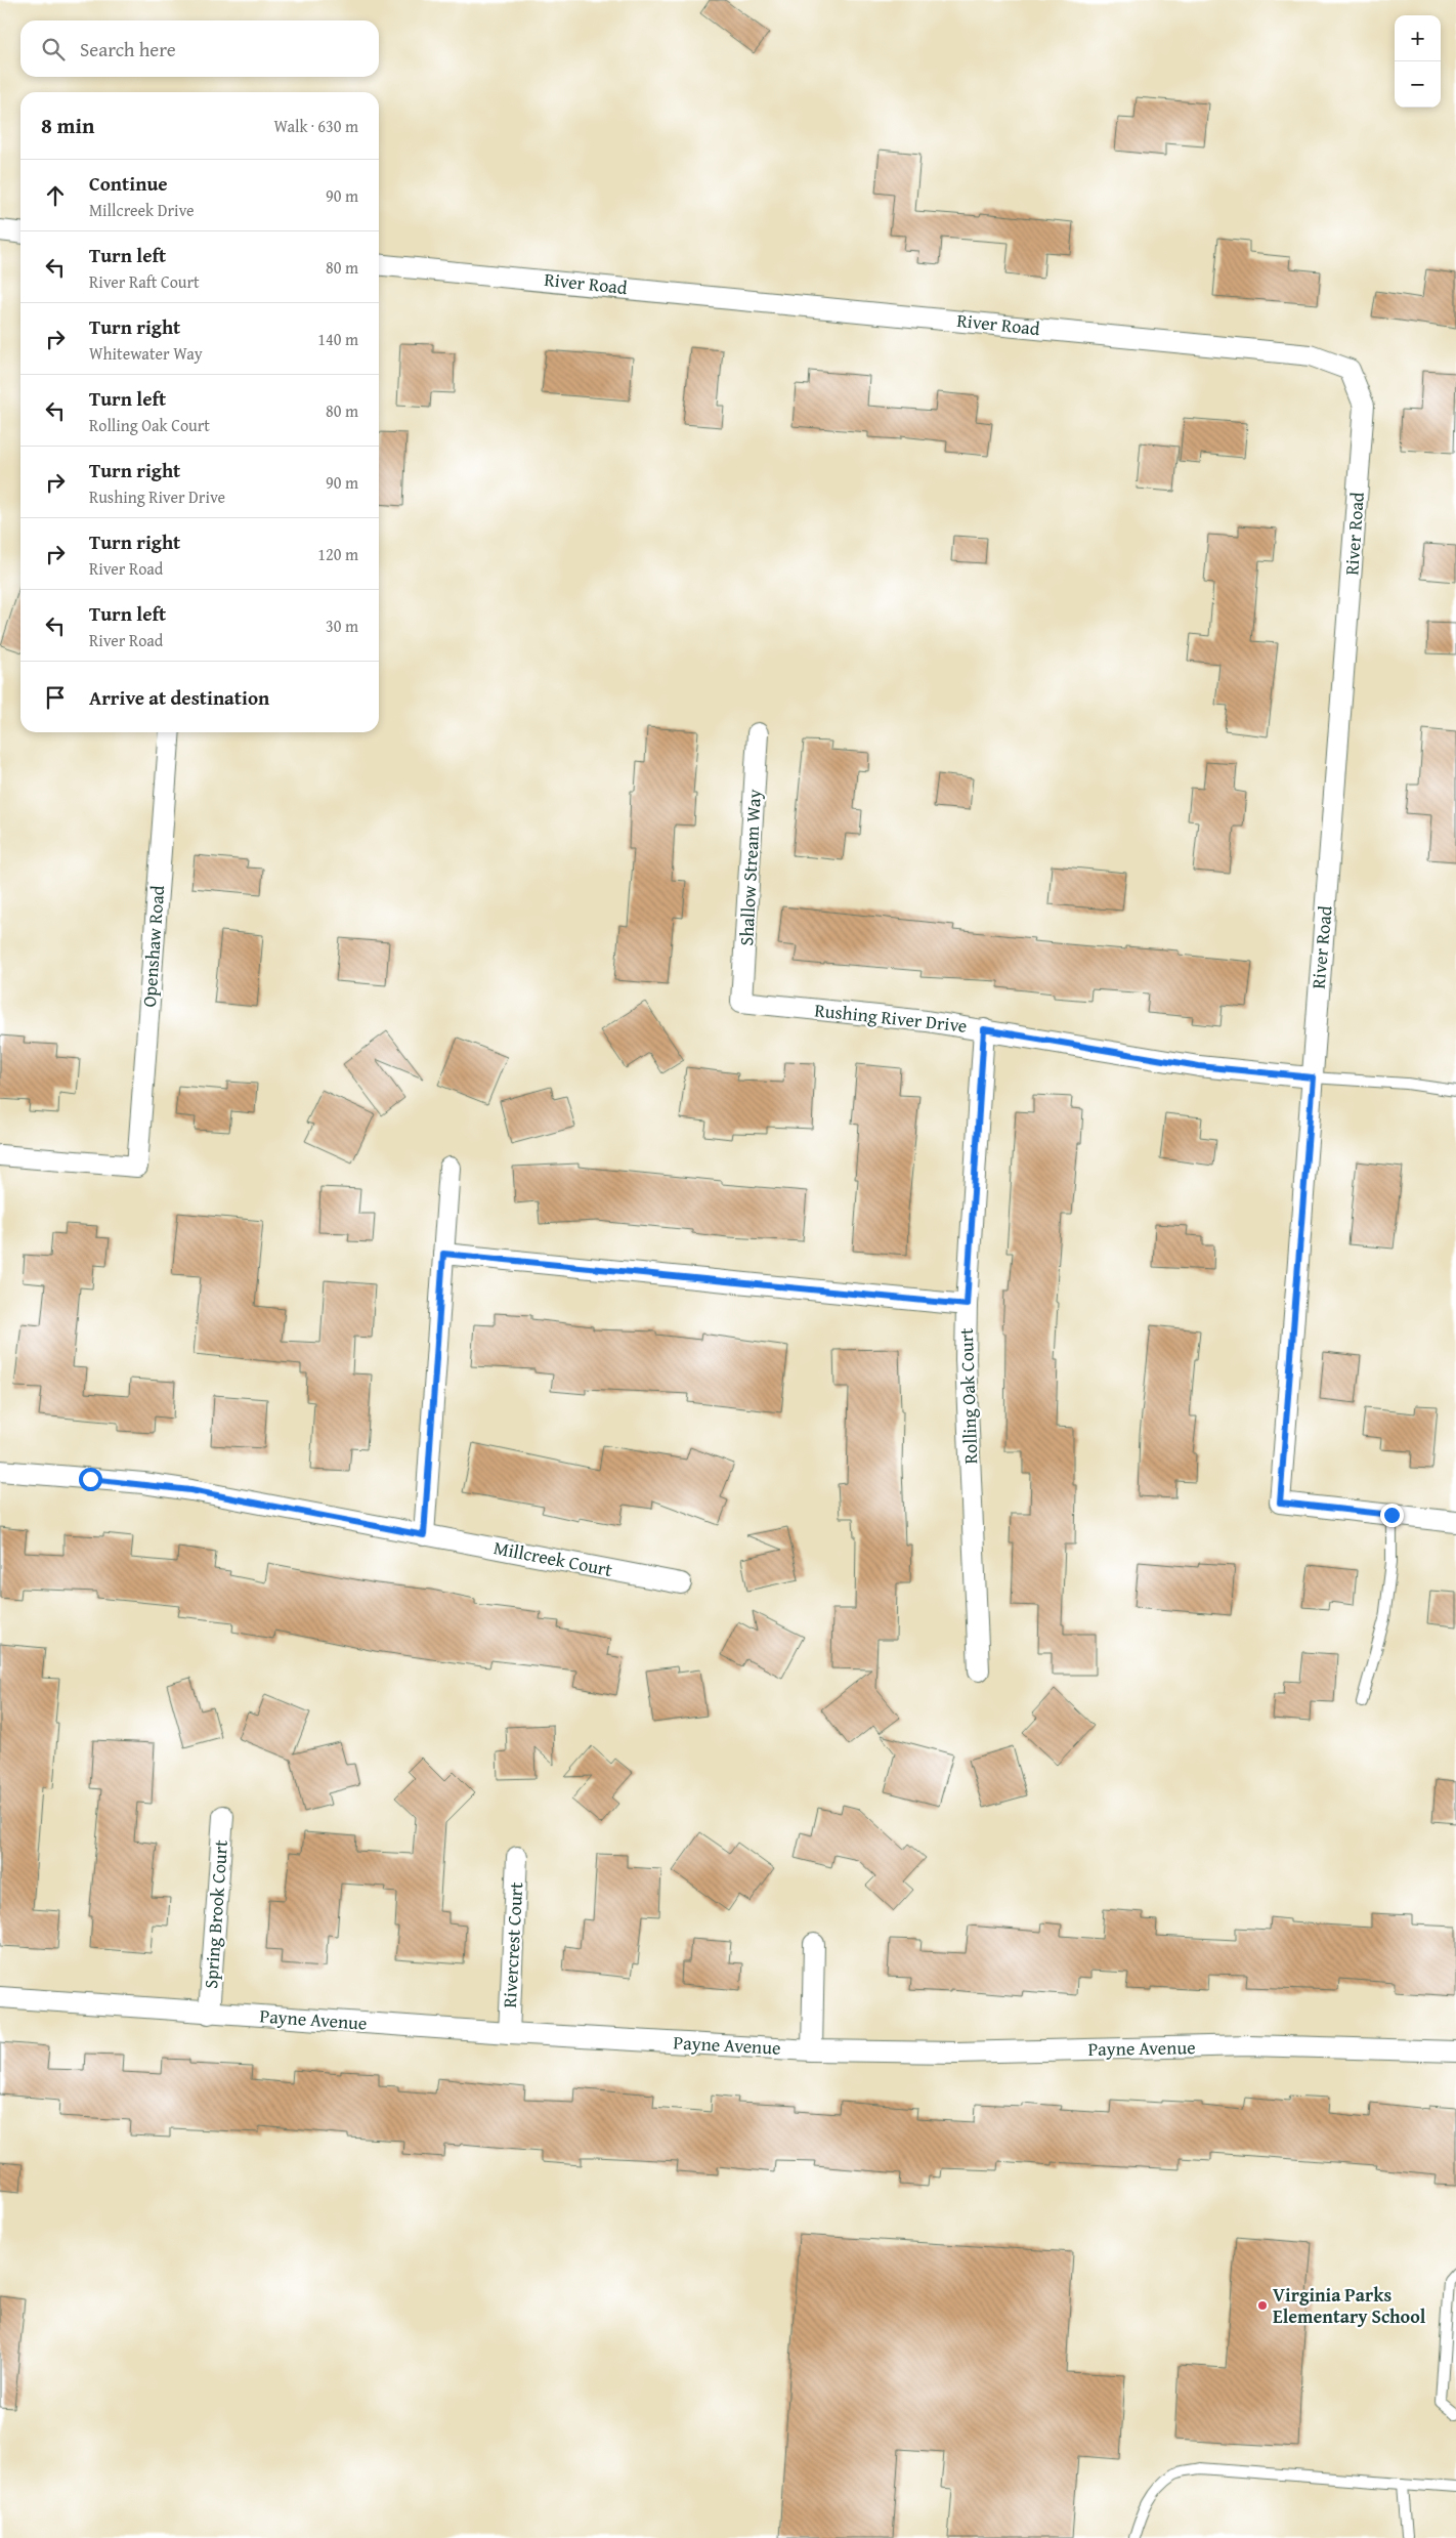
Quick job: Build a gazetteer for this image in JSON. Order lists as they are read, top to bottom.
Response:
{
  "streets": {
    "street": [
      "River Road",
      "Shallow Stream Way",
      "Openshaw Road",
      "Rushing River Drive",
      "Rolling Oak Court",
      "Millcreek Court",
      "Spring Brook Court",
      "Rivercrest Court",
      "Payne Avenue"
    ]
  },
  "crossings": [
    ["River Road", "Rushing River Drive"],
    ["Shallow Stream Way", "Rushing River Drive"],
    ["Rushing River Drive", "Rolling Oak Court"],
    ["Spring Brook Court", "Payne Avenue"],
    ["Rivercrest Court", "Payne Avenue"]
  ],
  "places": ["Virginia Parks Elementary School"],
  "page": {
    "map_buttons": ["+", "−"],
    "search": "Search here",
    "heading": ["8 min", "Walk · 630 m"],
    "list": [
      ["Continue", "Millcreek Drive", "90 m"],
      ["Turn left", "River Raft Court", "80 m"],
      ["Turn right", "Whitewater Way", "140 m"],
      ["Turn left", "Rolling Oak Court", "80 m"],
      ["Turn right", "Rushing River Drive", "90 m"],
      ["Turn right", "River Road", "120 m"],
      ["Turn left", "River Road", "30 m"],
      "Arrive at destination"
    ]
  }
}
